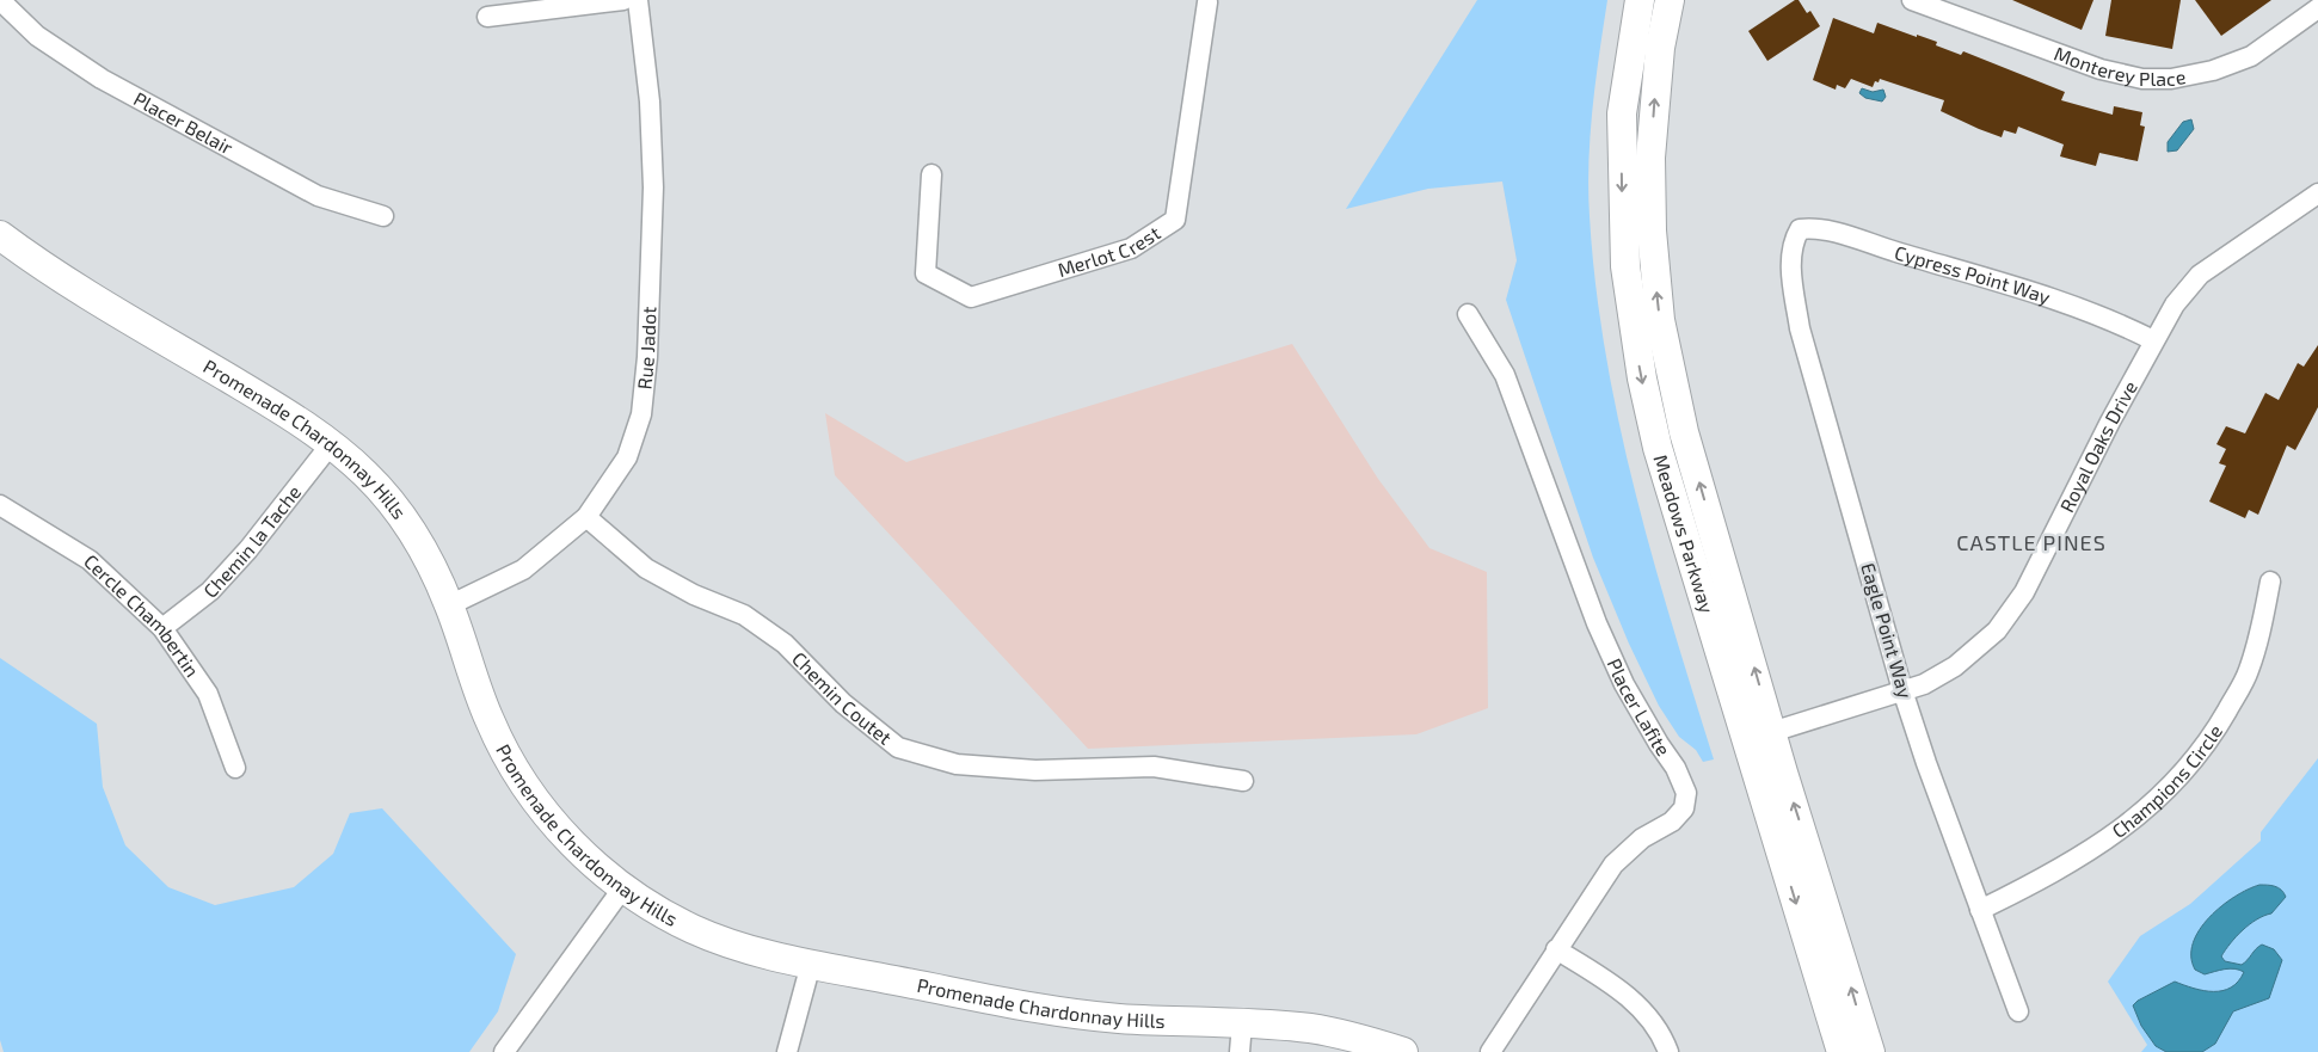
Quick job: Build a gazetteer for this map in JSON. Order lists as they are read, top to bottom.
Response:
{
  "streets": {
    "main road": ["Promenade Chardonnay Hills", "Meadows Parkway"],
    "street": [
      "Monterey Place",
      "Placer Belair",
      "Merlot Crest",
      "Cypress Point Way",
      "Rue Jadot",
      "Royal Oaks Drive",
      "Chemin la Tache",
      "Cercle Chambertin",
      "Eagle Point Way",
      "Chemin Coutet",
      "Placer Lafite",
      "Champions Circle"
    ]
  },
  "crossings": [
    ["Cypress Point Way", "Royal Oaks Drive"],
    ["Cypress Point Way", "Eagle Point Way"],
    ["Rue Jadot", "Promenade Chardonnay Hills"],
    ["Rue Jadot", "Chemin Coutet"],
    ["Promenade Chardonnay Hills", "Chemin la Tache"],
    ["Royal Oaks Drive", "Meadows Parkway"],
    ["Royal Oaks Drive", "Eagle Point Way"],
    ["Chemin la Tache", "Cercle Chambertin"],
    ["Eagle Point Way", "Champions Circle"]
  ],
  "districts": ["CASTLE PINES"]
}
